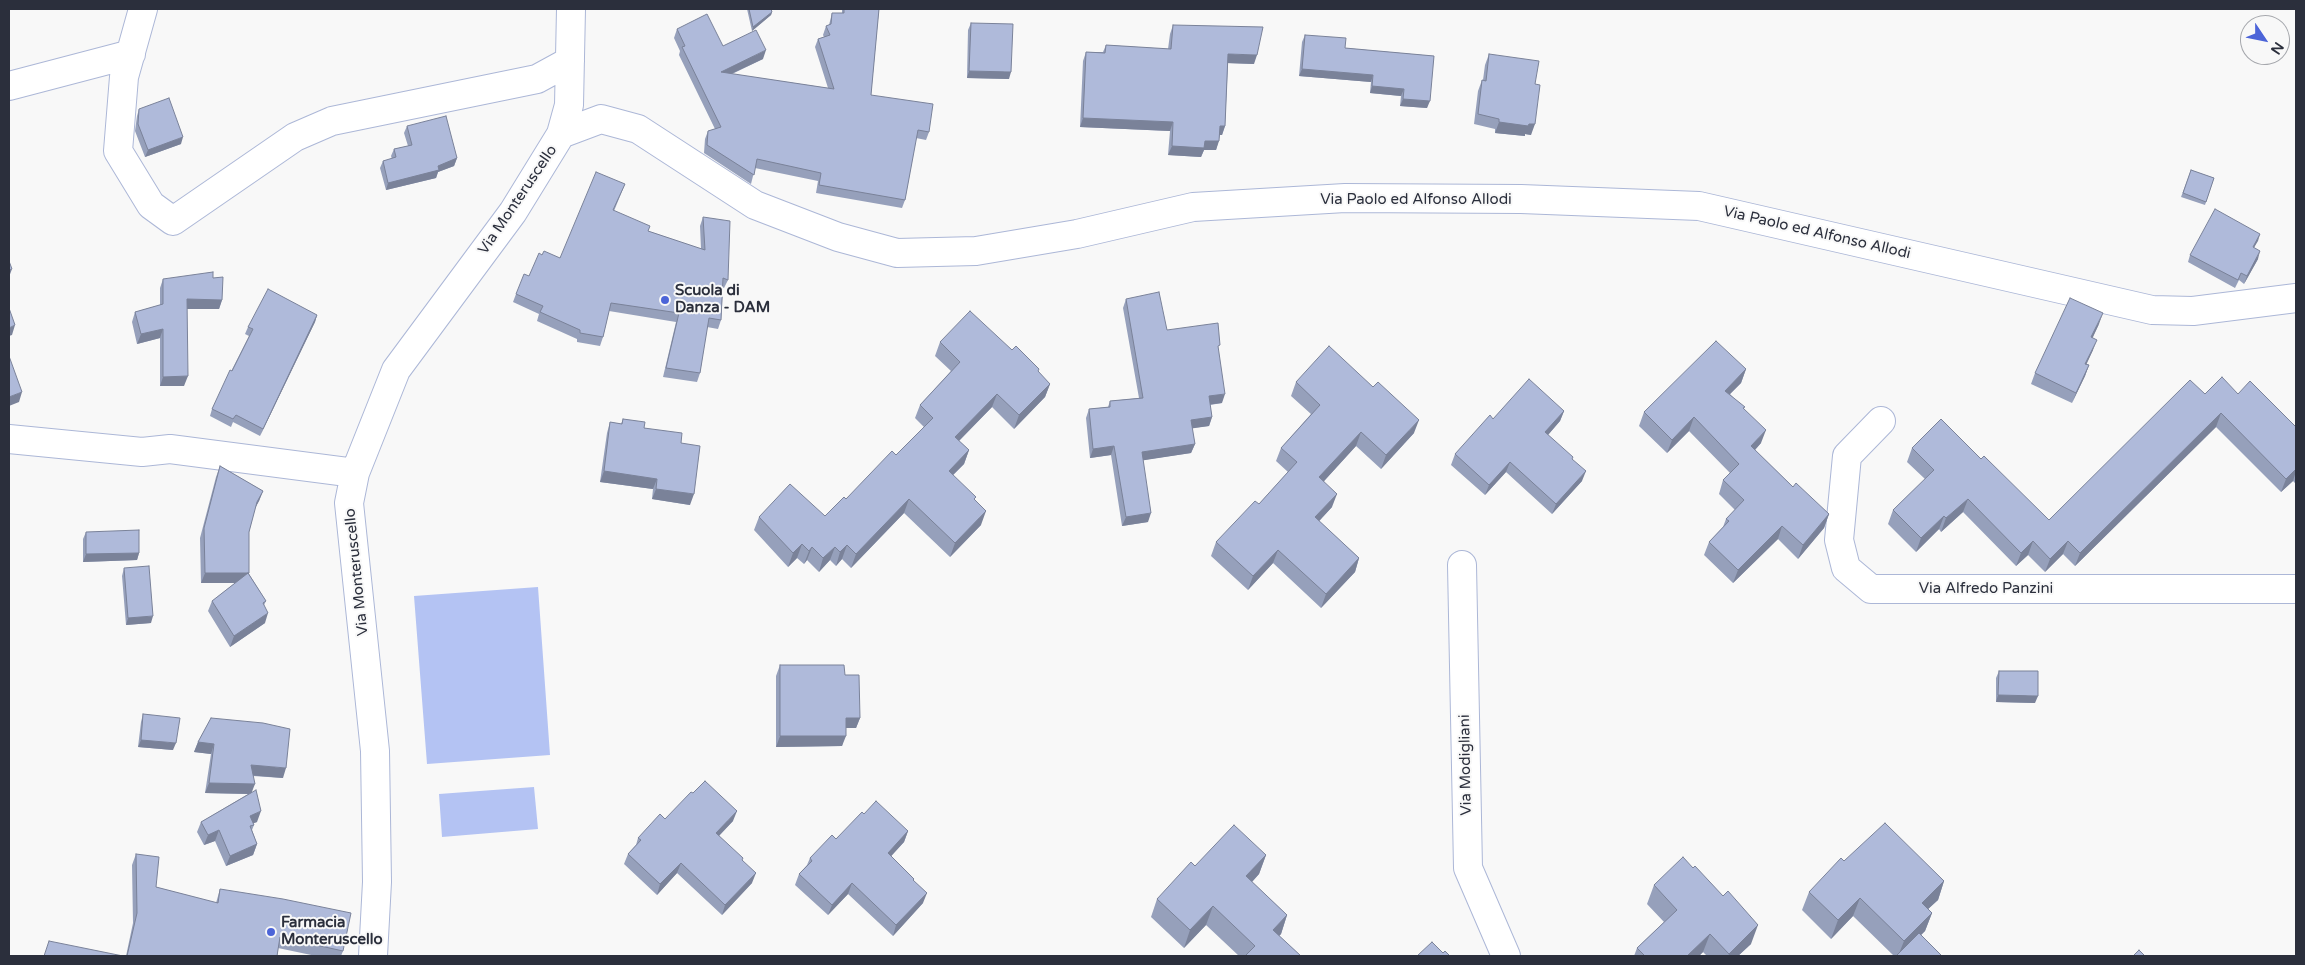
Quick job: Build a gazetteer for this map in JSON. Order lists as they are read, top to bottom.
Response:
{
  "streets": {
    "street": [
      "Via Monteruscello",
      "Via Paolo ed Alfonso Allodi",
      "Via Alfredo Panzini",
      "Via Modigliani"
    ]
  },
  "crossings": [
    ["Via Monteruscello", "Via Paolo ed Alfonso Allodi"]
  ],
  "places": ["Scuola di Danza - DAM", "Farmacia Monteruscello"],
  "north": "bottom right"
}
